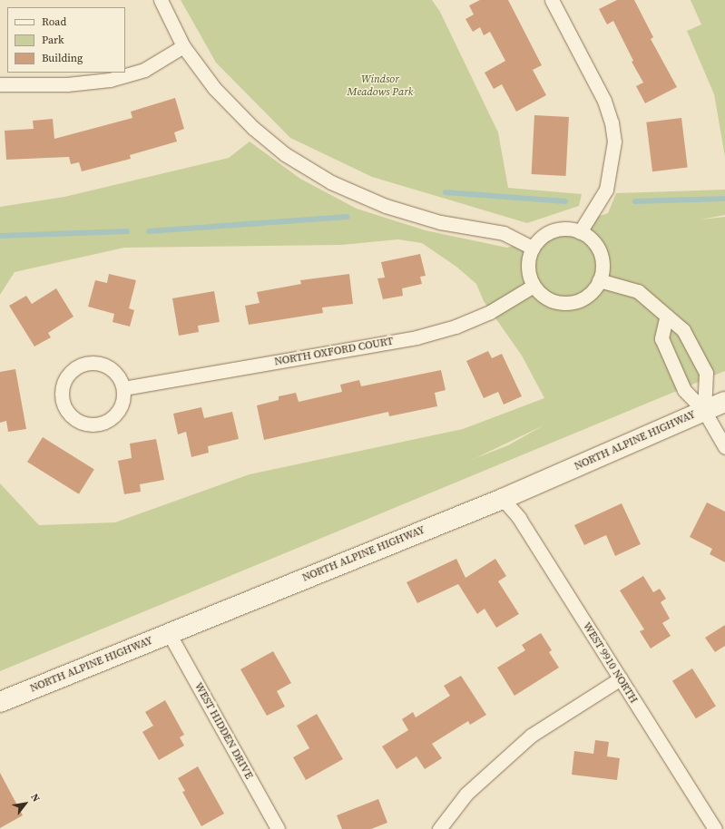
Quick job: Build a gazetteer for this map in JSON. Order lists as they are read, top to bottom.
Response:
{
  "streets": {
    "main road": ["NORTH ALPINE HIGHWAY"],
    "street": ["NORTH OXFORD COURT", "WEST 9910 NORTH", "WEST HIDDEN DRIVE"]
  },
  "crossings": [
    ["NORTH ALPINE HIGHWAY", "WEST 9910 NORTH"],
    ["NORTH ALPINE HIGHWAY", "WEST HIDDEN DRIVE"]
  ],
  "parks": ["Windsor Meadows Park"],
  "legend": ["Road", "Park", "Building"],
  "north": "top right"
}
